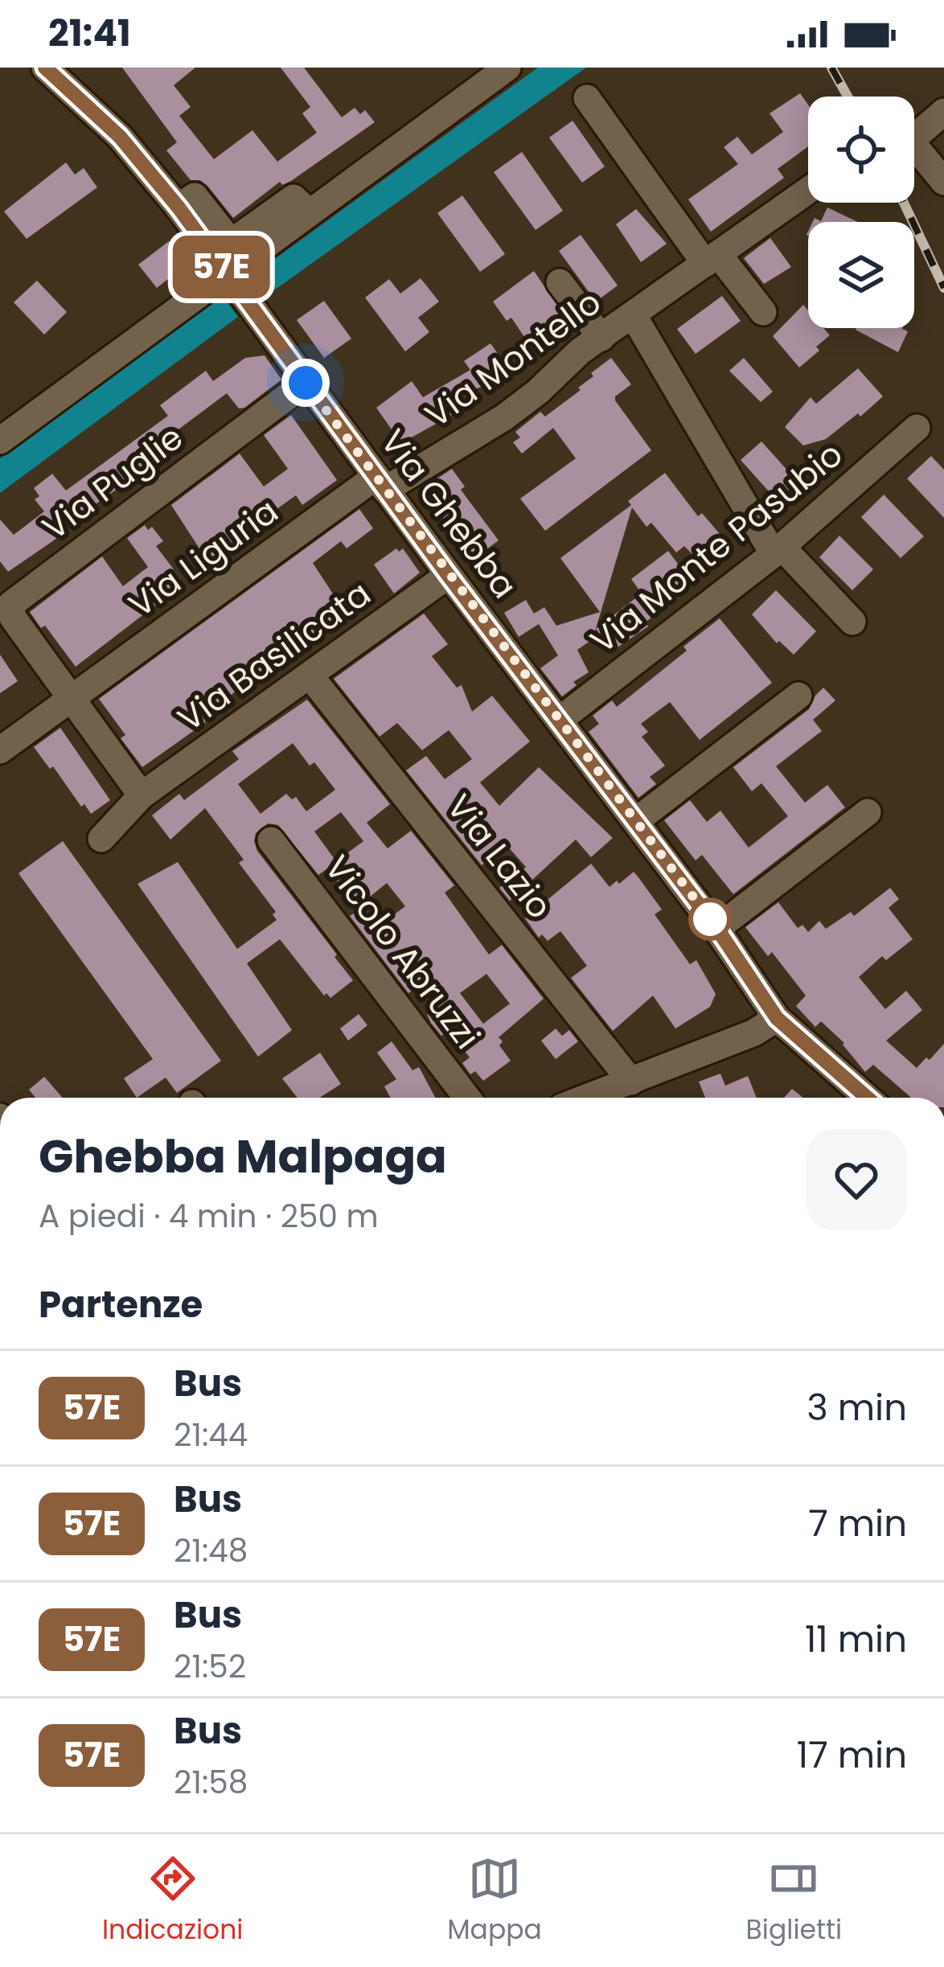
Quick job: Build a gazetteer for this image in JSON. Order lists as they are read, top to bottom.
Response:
{
  "streets": {
    "street": [
      "Via Montello",
      "Via Puglie",
      "Via Ghebba",
      "Via Monte Pasubio",
      "Via Liguria",
      "Via Basilicata",
      "Via Lazio",
      "Vicolo Abruzzi"
    ]
  },
  "crossings": [
    ["Via Montello", "Via Ghebba"],
    ["Via Montello", "Via Monte Pasubio"],
    ["Via Montello", "Via Liguria"],
    ["Via Puglie", "Via Ghebba"],
    ["Via Puglie", "Via Liguria"],
    ["Via Puglie", "Via Basilicata"],
    ["Via Ghebba", "Via Monte Pasubio"],
    ["Via Ghebba", "Via Liguria"],
    ["Via Ghebba", "Via Basilicata"],
    ["Via Basilicata", "Via Lazio"]
  ],
  "lines": ["bus line 57E"],
  "page": {
    "status": "21:41",
    "on_map": "57E",
    "heading": [
      ["Ghebba Malpaga", "A piedi · 4 min · 250 m"],
      "Partenze"
    ],
    "list": [
      {
        "mark": "57E",
        "name": "Bus",
        "note": "21:44",
        "value": "3 min"
      },
      {
        "mark": "57E",
        "name": "Bus",
        "note": "21:48",
        "value": "7 min"
      },
      {
        "mark": "57E",
        "name": "Bus",
        "note": "21:52",
        "value": "11 min"
      },
      {
        "mark": "57E",
        "name": "Bus",
        "note": "21:58",
        "value": "17 min"
      }
    ],
    "tabs": ["Indicazioni", "Mappa", "Biglietti"]
  }
}
